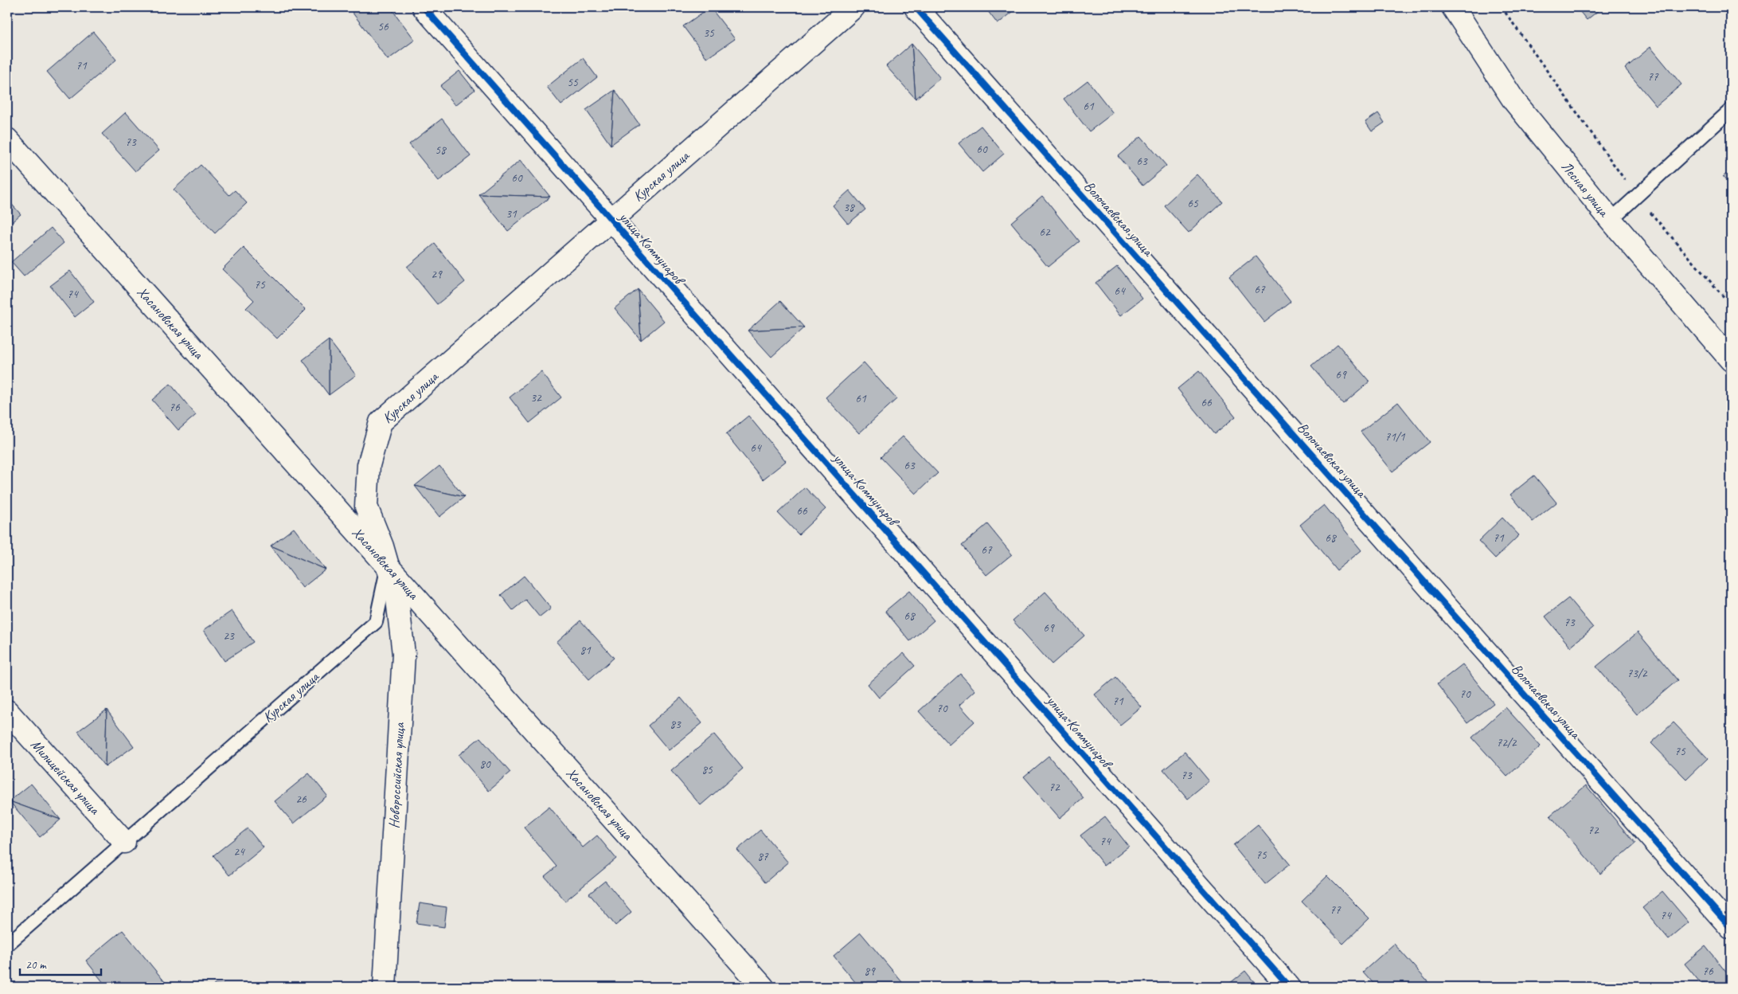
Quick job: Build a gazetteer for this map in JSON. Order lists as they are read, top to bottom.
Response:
{
  "streets": {
    "street": [
      "Курская улица",
      "Лесная улица",
      "Волочаевская улица",
      "улица Коммунаров",
      "Хасановская улица",
      "Новороссийская улица",
      "Милицейская улица"
    ]
  },
  "crossings": [
    ["Курская улица", "улица Коммунаров"],
    ["Курская улица", "Хасановская улица"],
    ["Курская улица", "Новороссийская улица"],
    ["Курская улица", "Милицейская улица"],
    ["Хасановская улица", "Новороссийская улица"]
  ],
  "house_numbers": [
    "56",
    "35",
    "71",
    "77",
    "55",
    "61",
    "73",
    "60",
    "58",
    "63",
    "60",
    "65",
    "38",
    "31",
    "62",
    "29",
    "75",
    "67",
    "64",
    "74",
    "69",
    "32",
    "61",
    "66",
    "76",
    "71/1",
    "64",
    "63",
    "66",
    "68",
    "71",
    "67",
    "68",
    "73",
    "69",
    "23",
    "81",
    "73/2",
    "70",
    "71",
    "70",
    "83",
    "72/2",
    "75",
    "80",
    "85",
    "73",
    "72",
    "26",
    "72",
    "74",
    "24",
    "75",
    "87",
    "77",
    "74",
    "89",
    "76"
  ],
  "scale_bar": "20 m"
}
